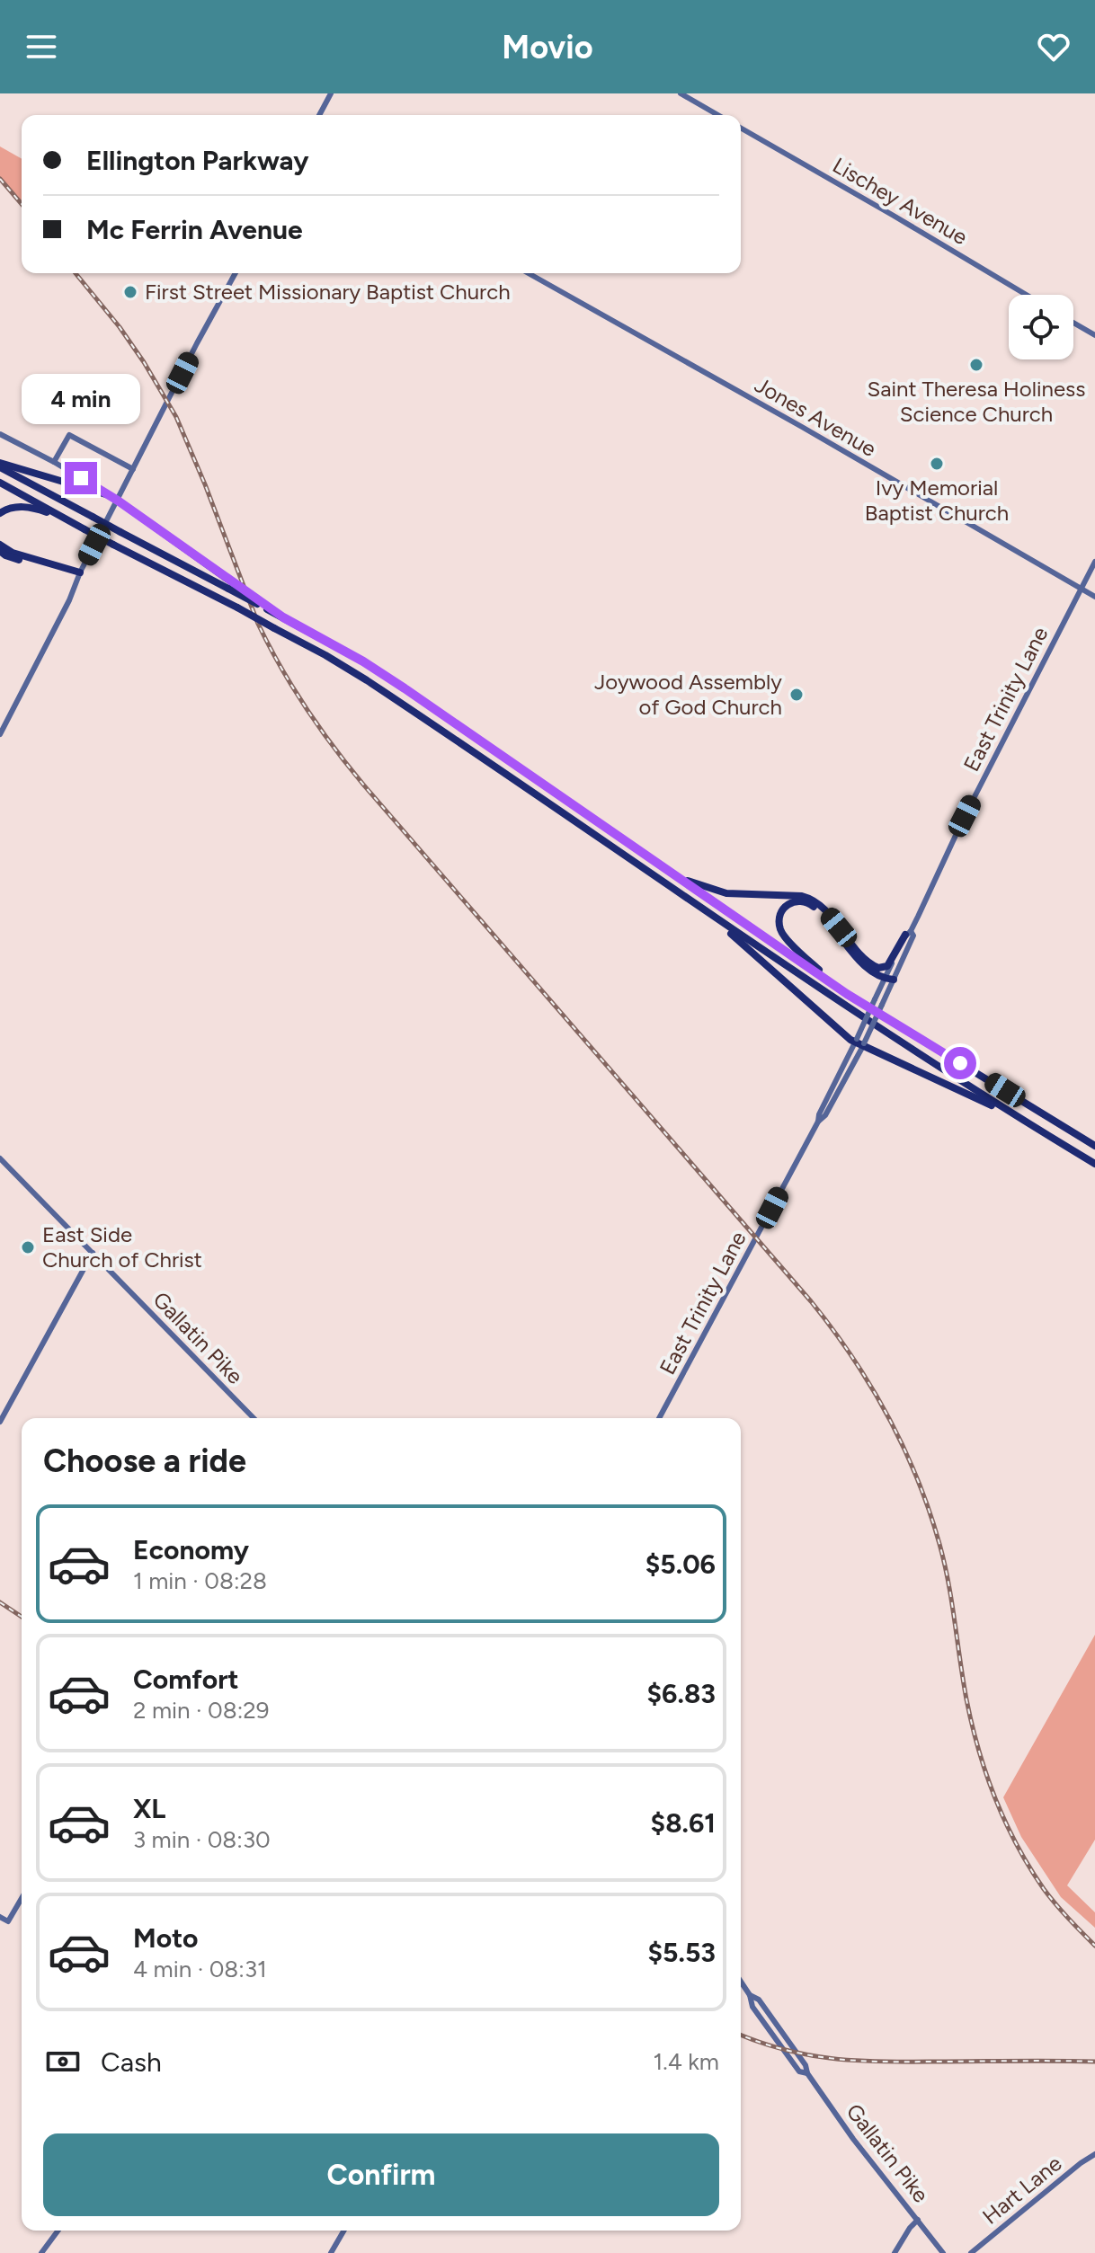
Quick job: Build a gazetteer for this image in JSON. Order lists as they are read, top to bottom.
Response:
{
  "streets": {
    "main road": [
      "Lischey Avenue",
      "Jones Avenue",
      "East Trinity Lane",
      "Gallatin Pike",
      "Hart Lane"
    ]
  },
  "crossings": [
    ["Jones Avenue", "East Trinity Lane"]
  ],
  "places": [
    "First Street Missionary Baptist Church",
    "Saint Theresa Holiness Science Church",
    "Ivy Memorial Baptist Church",
    "Joywood Assembly of God Church",
    "East Side Church of Christ"
  ],
  "page": {
    "header": "Movio",
    "banner": ["Ellington Parkway", "Mc Ferrin Avenue"],
    "bubble": "4 min",
    "heading": "Choose a ride",
    "list": [
      {
        "name": "Economy",
        "note": "1 min · 08:28",
        "value": "$5.06"
      },
      {
        "name": "Comfort",
        "note": "2 min · 08:29",
        "value": "$6.83"
      },
      {
        "name": "XL",
        "note": "3 min · 08:30",
        "value": "$8.61"
      },
      {
        "name": "Moto",
        "note": "4 min · 08:31",
        "value": "$5.53"
      }
    ],
    "pay": ["Cash", "1.4 km"],
    "buttons": "Confirm"
  }
}
